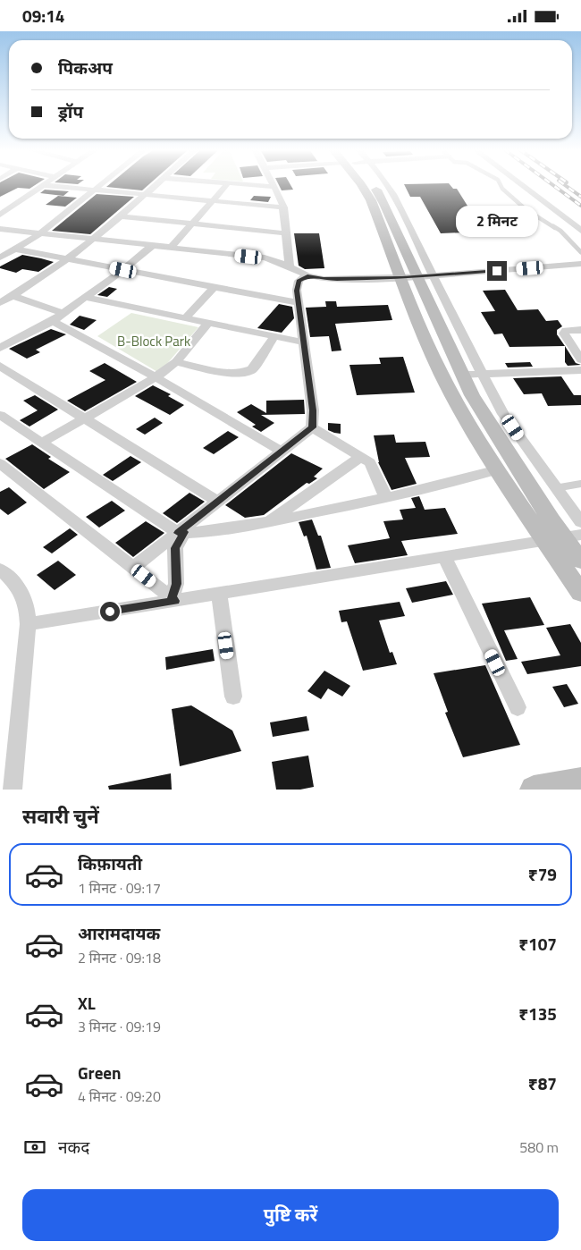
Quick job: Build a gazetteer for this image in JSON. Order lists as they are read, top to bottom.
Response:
{
  "parks": ["B-Block Park"],
  "page": {
    "status": "09:14",
    "banner": ["पिकअप", "ड्रॉप"],
    "bubble": "2 मिनट",
    "heading": "सवारी चुनें",
    "list": [
      {
        "name": "किफ़ायती",
        "note": "1 मिनट · 09:17",
        "value": "₹79"
      },
      {
        "name": "आरामदायक",
        "note": "2 मिनट · 09:18",
        "value": "₹107"
      },
      {
        "name": "XL",
        "note": "3 मिनट · 09:19",
        "value": "₹135"
      },
      {
        "name": "Green",
        "note": "4 मिनट · 09:20",
        "value": "₹87"
      }
    ],
    "pay": ["नकद", "580 m"],
    "buttons": "पुष्टि करें"
  }
}
